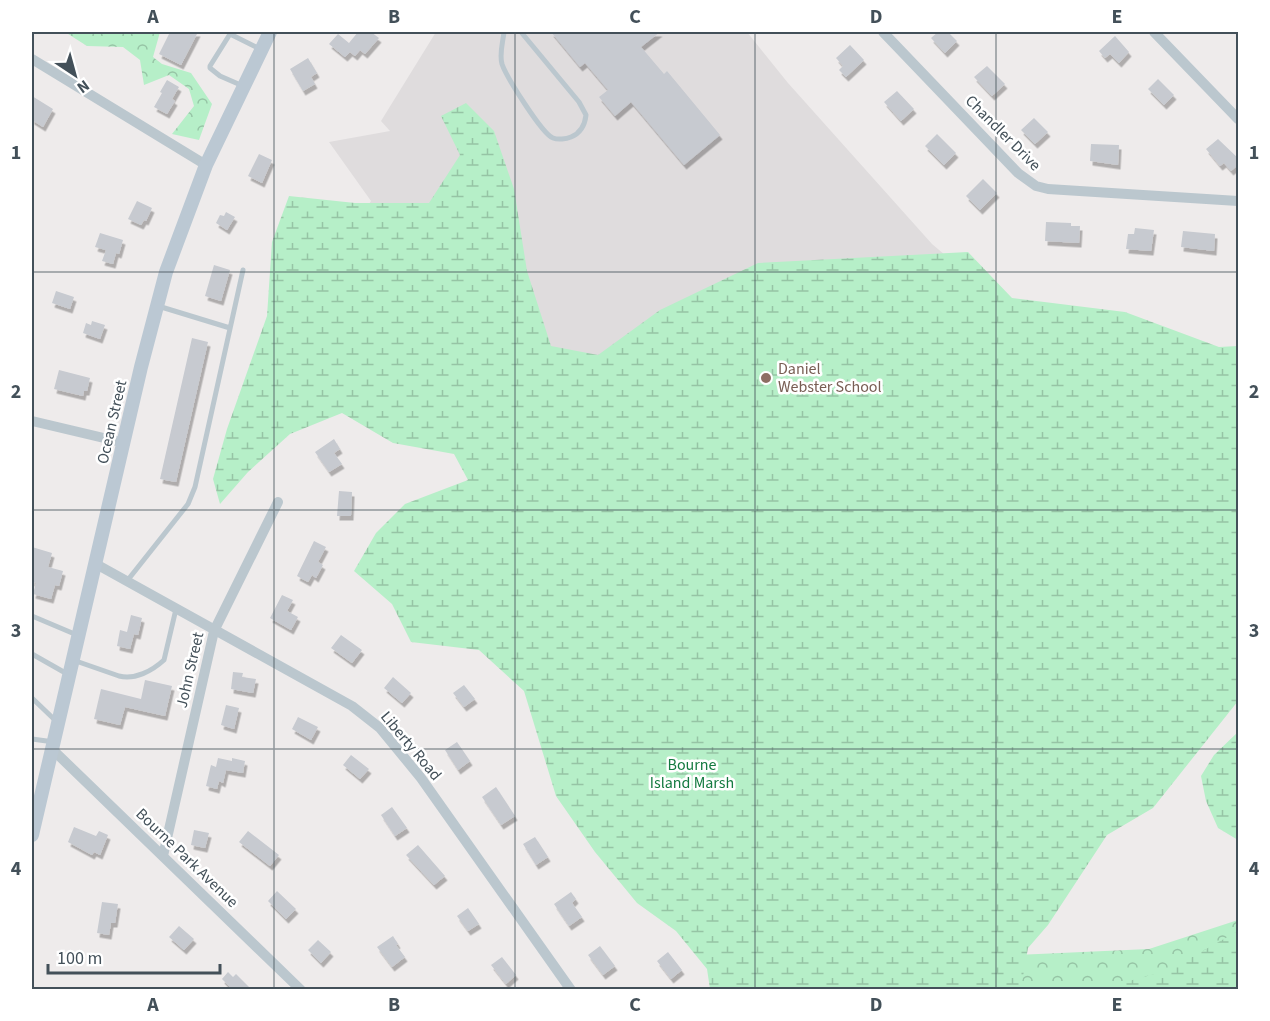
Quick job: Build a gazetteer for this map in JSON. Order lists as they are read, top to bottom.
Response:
{
  "streets": {
    "main road": ["Ocean Street"],
    "street": [
      "Chandler Drive",
      "John Street",
      "Liberty Road",
      "Bourne Park Avenue"
    ]
  },
  "crossings": [
    ["Ocean Street", "Liberty Road"],
    ["Ocean Street", "Bourne Park Avenue"],
    ["John Street", "Liberty Road"],
    ["John Street", "Bourne Park Avenue"]
  ],
  "parks": ["Bourne Island Marsh"],
  "places": ["Daniel Webster School"],
  "scale_bar": "100 m",
  "north": "bottom right",
  "grid": {
    "columns": [
      "A",
      "B",
      "C",
      "D",
      "E"
    ],
    "rows": [
      "1",
      "2",
      "3",
      "4"
    ]
  }
}
